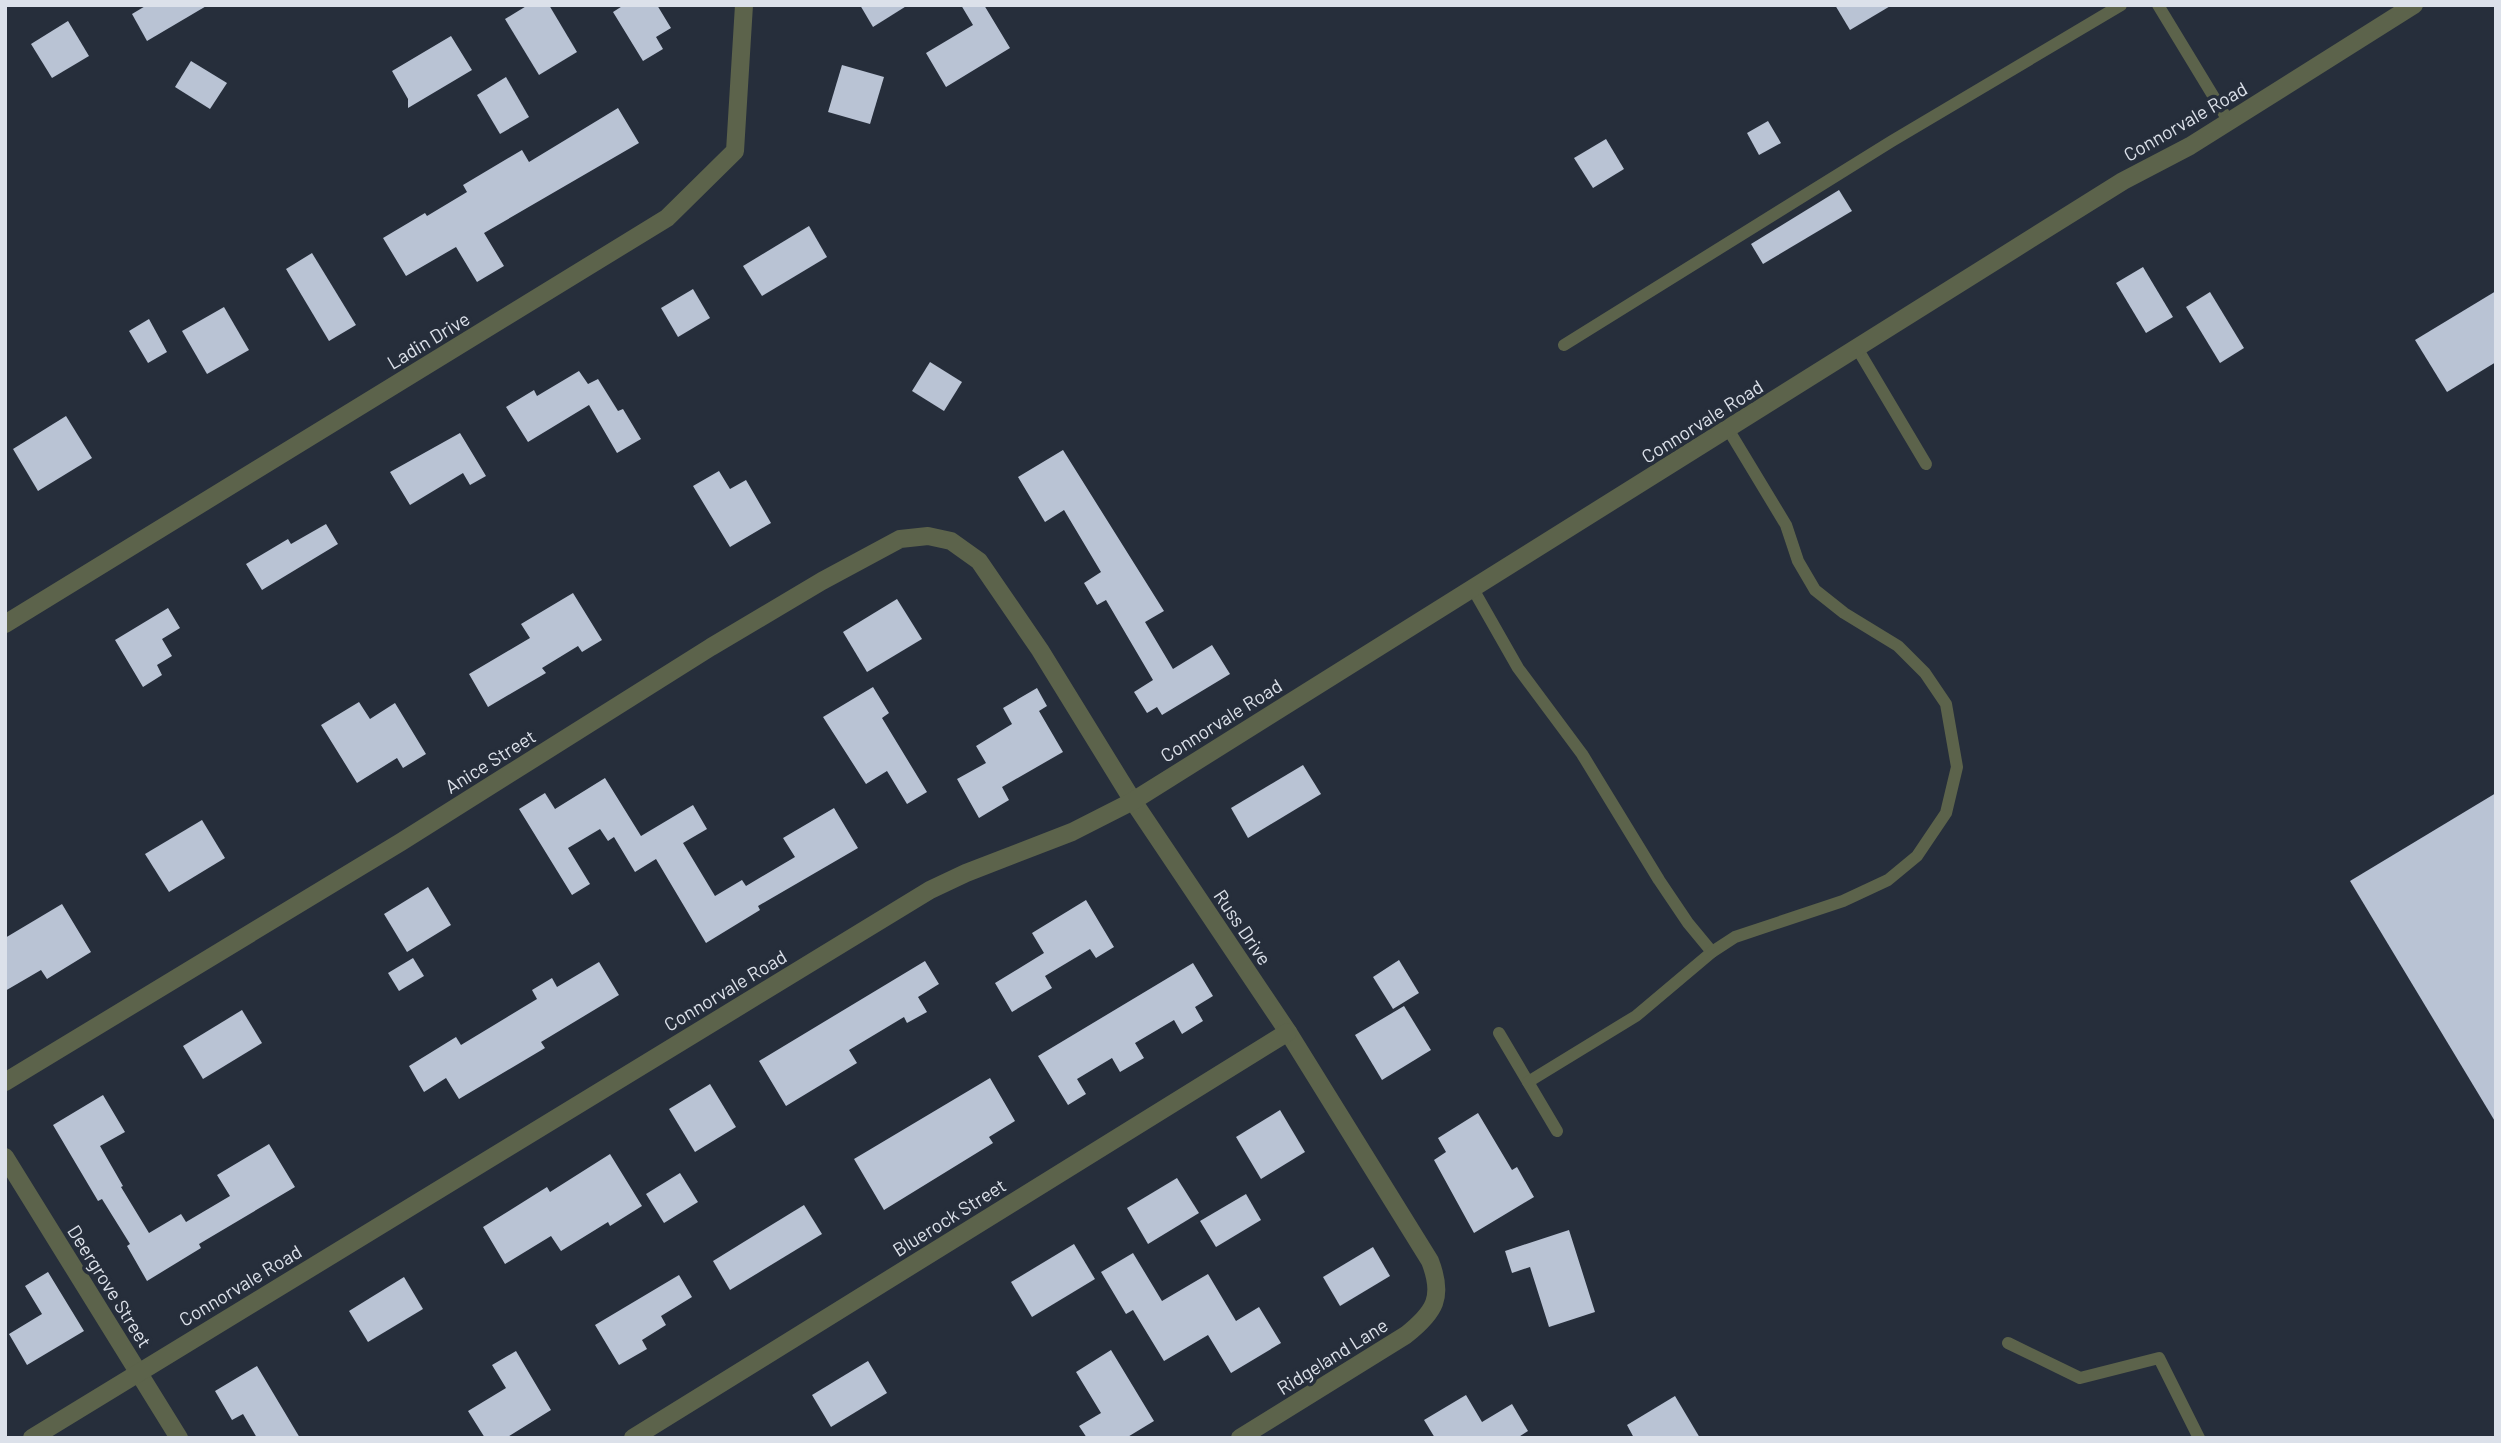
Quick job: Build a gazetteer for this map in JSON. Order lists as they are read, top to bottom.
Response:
{
  "streets": {
    "street": [
      "Connorvale Road",
      "Ladin Drive",
      "Anice Street",
      "Russ Drive",
      "Bluerock Street",
      "Deergrove Street",
      "Ridgeland Lane"
    ]
  },
  "crossings": [
    ["Connorvale Road", "Russ Drive"],
    ["Connorvale Road", "Deergrove Street"],
    ["Anice Street", "Russ Drive"],
    ["Russ Drive", "Bluerock Street"],
    ["Russ Drive", "Ridgeland Lane"]
  ]
}
